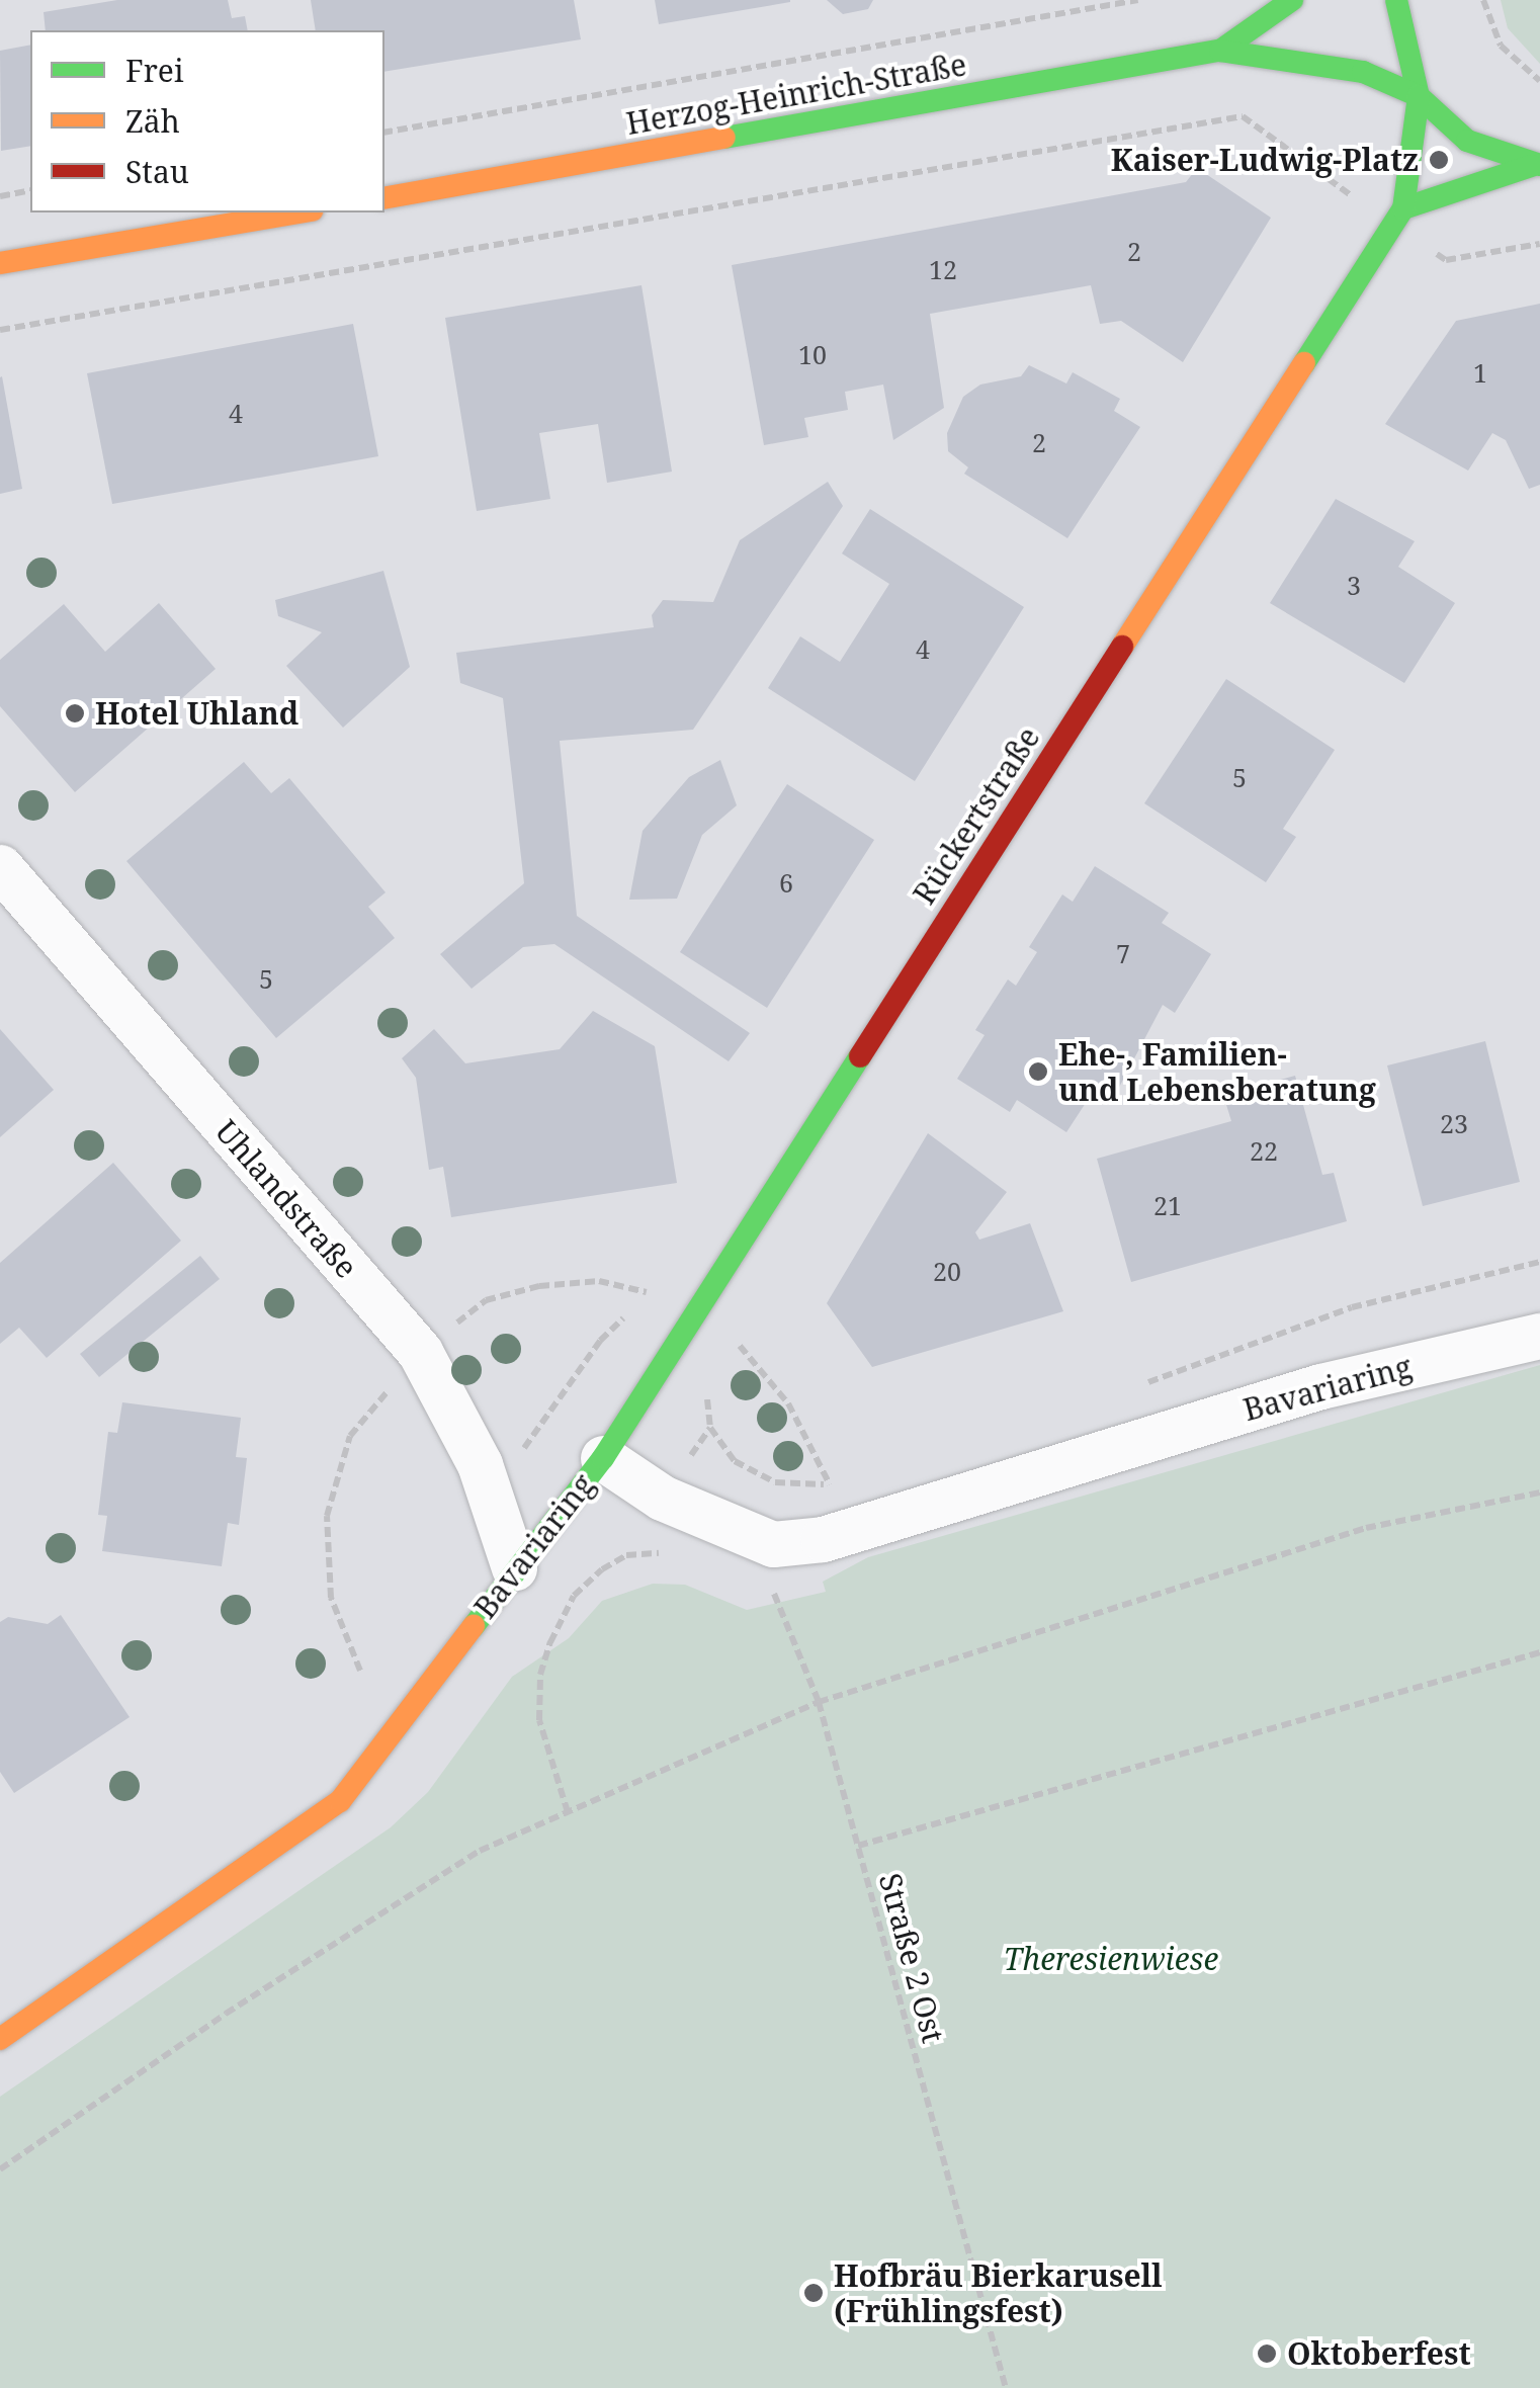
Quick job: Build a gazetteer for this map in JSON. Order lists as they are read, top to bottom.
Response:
{
  "streets": {
    "street": [
      "Herzog-Heinrich-Straße",
      "Rückertstraße",
      "Uhlandstraße",
      "Bavariaring"
    ],
    "path": ["Straße 2 Ost"]
  },
  "crossings": [
    ["Herzog-Heinrich-Straße", "Rückertstraße"],
    ["Rückertstraße", "Bavariaring"],
    ["Uhlandstraße", "Bavariaring"],
    ["Bavariaring", "Straße 2 Ost"]
  ],
  "parks": ["Theresienwiese"],
  "places": [
    "Kaiser-Ludwig-Platz",
    "Hotel Uhland",
    "Ehe-, Familien- und Lebensberatung",
    "Hofbräu Bierkarusell (Frühlingsfest)",
    "Oktoberfest"
  ],
  "house_numbers": [
    "2",
    "12",
    "10",
    "1",
    "4",
    "2",
    "3",
    "4",
    "5",
    "6",
    "7",
    "5",
    "23",
    "22",
    "21",
    "20"
  ],
  "legend": ["Frei", "Zäh", "Stau"]
}
